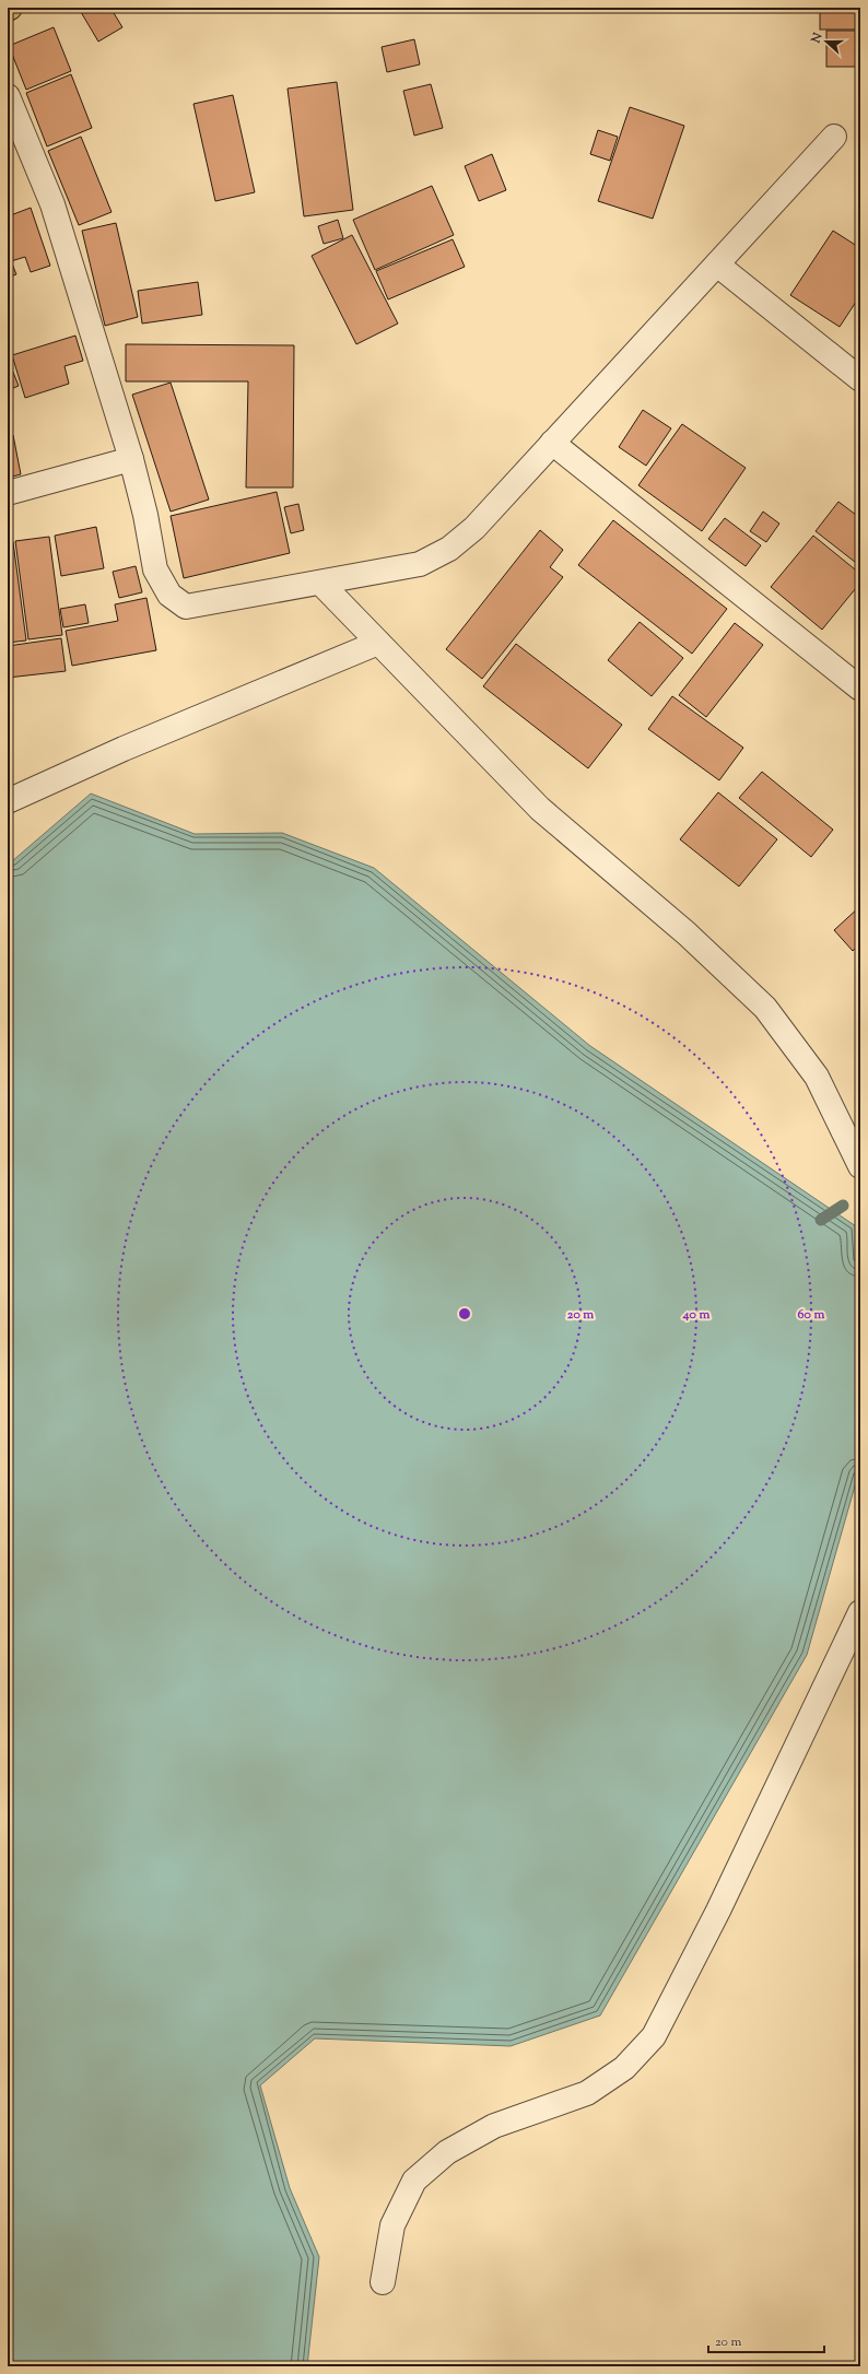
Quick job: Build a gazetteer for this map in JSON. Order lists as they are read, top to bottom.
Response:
{
  "scale_bar": "20 m",
  "north": "left",
  "rings": ["20 m", "40 m", "60 m"]
}
